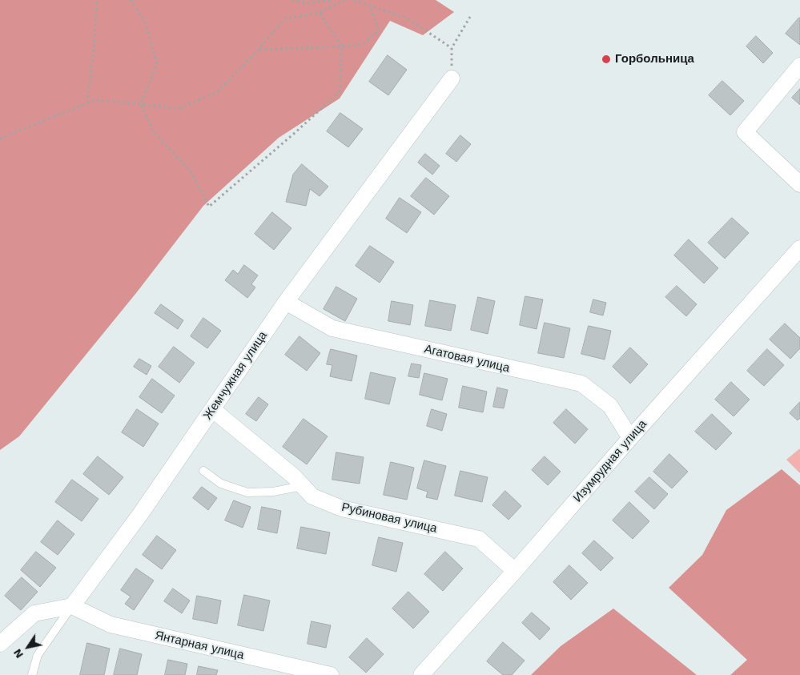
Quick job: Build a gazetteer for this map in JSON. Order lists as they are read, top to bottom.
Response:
{
  "streets": {
    "street": [
      "Агатовая улица",
      "Жемчужная улица",
      "Изумрудная улица",
      "Рубиновая улица",
      "Янтарная улица"
    ]
  },
  "crossings": [
    ["Агатовая улица", "Жемчужная улица"],
    ["Агатовая улица", "Изумрудная улица"],
    ["Жемчужная улица", "Рубиновая улица"],
    ["Жемчужная улица", "Янтарная улица"],
    ["Изумрудная улица", "Рубиновая улица"]
  ],
  "places": ["Горбольница"],
  "north": "bottom left"
}
